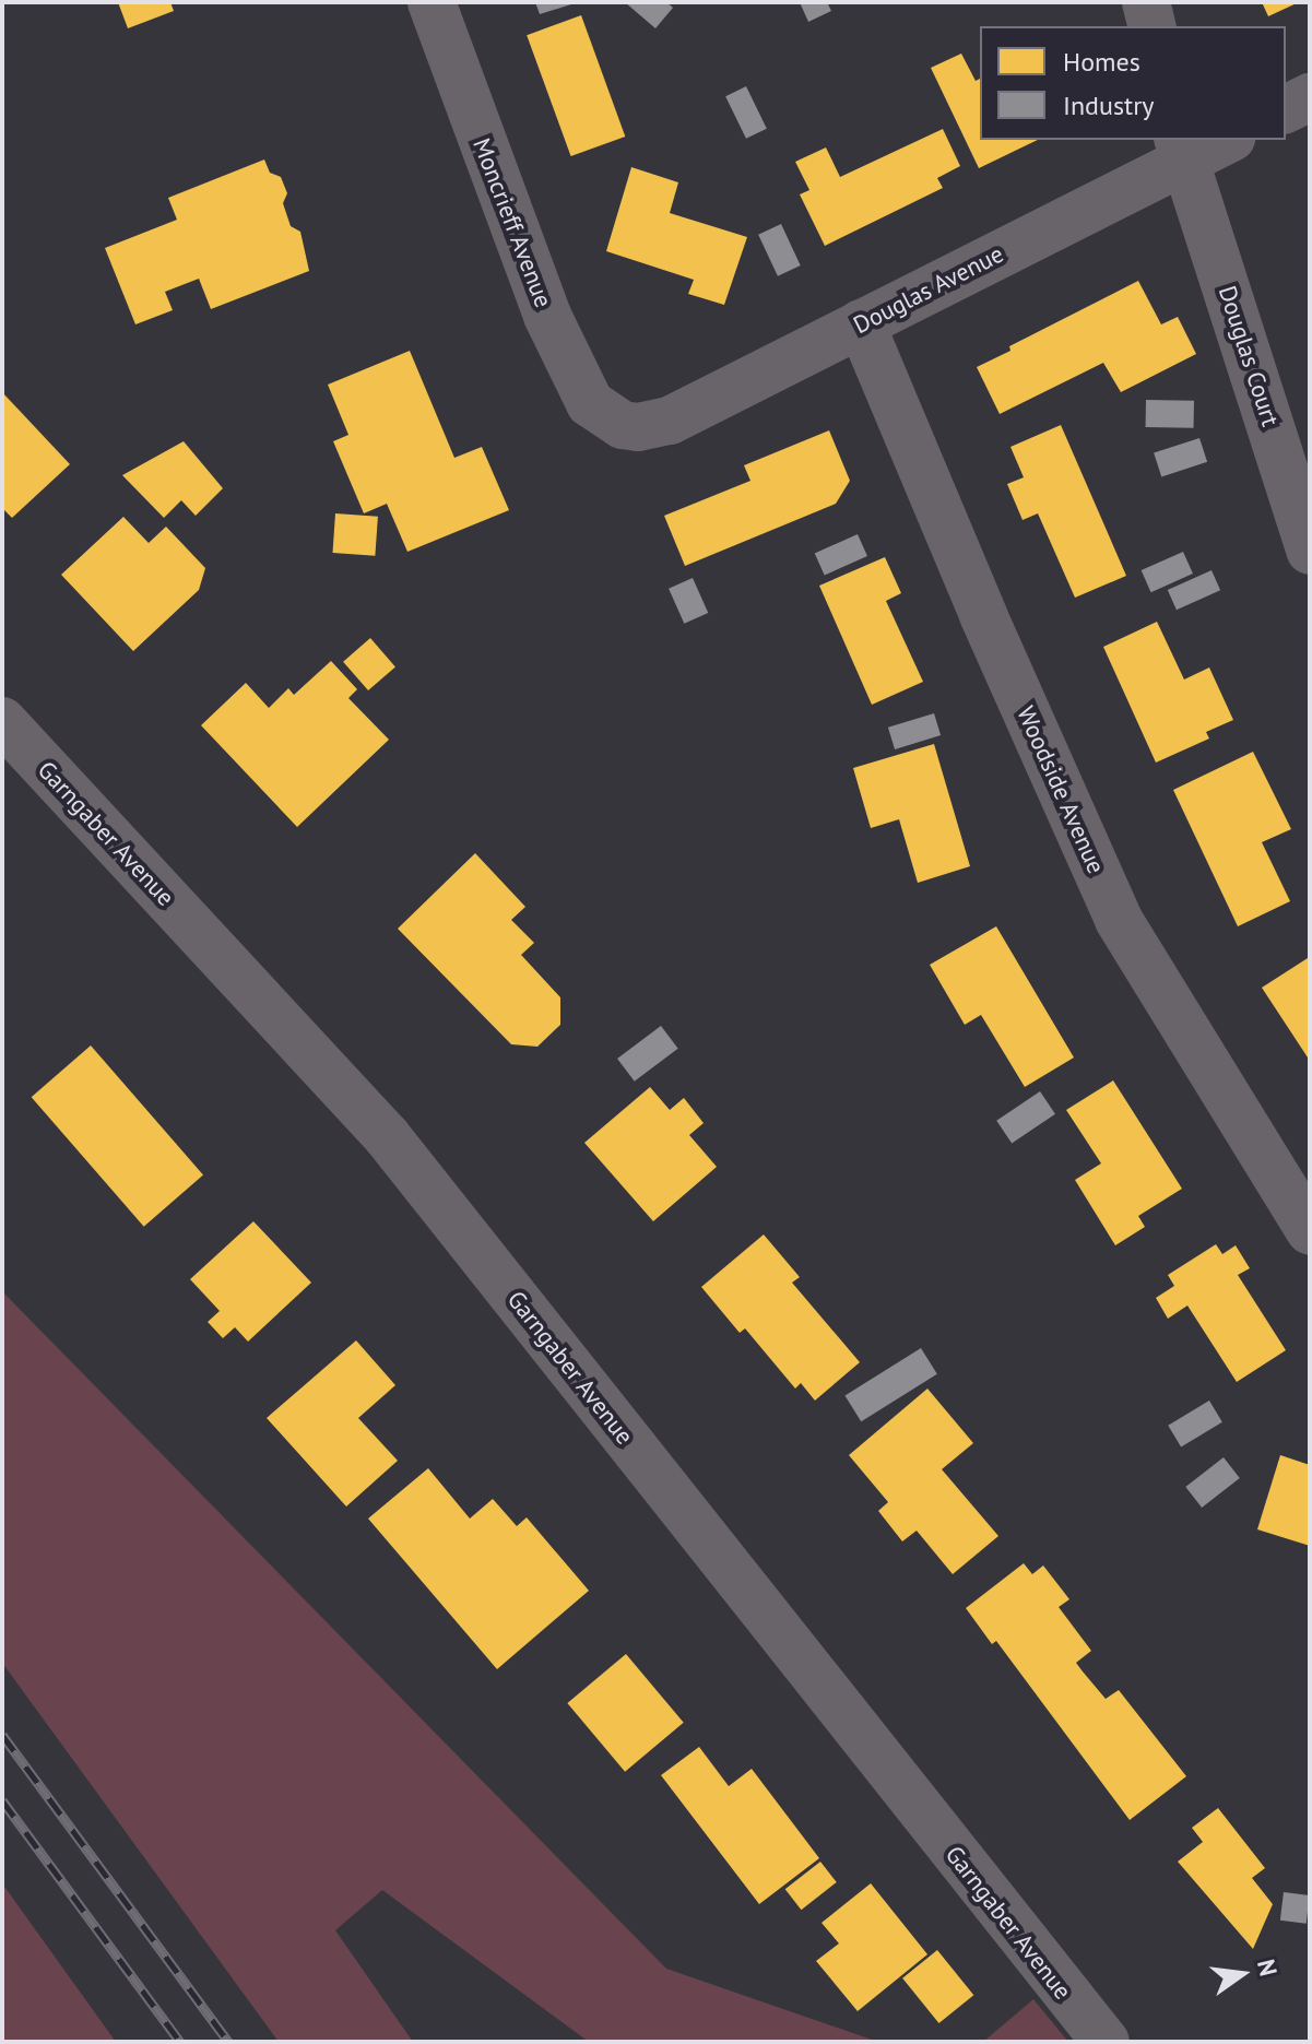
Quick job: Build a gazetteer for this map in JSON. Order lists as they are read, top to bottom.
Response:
{
  "streets": {
    "street": [
      "Moncrieff Avenue",
      "Douglas Avenue",
      "Douglas Court",
      "Woodside Avenue",
      "Garngaber Avenue"
    ]
  },
  "crossings": [
    ["Moncrieff Avenue", "Douglas Avenue"],
    ["Douglas Avenue", "Douglas Court"],
    ["Douglas Avenue", "Woodside Avenue"]
  ],
  "legend": ["Homes", "Industry"],
  "north": "right"
}
